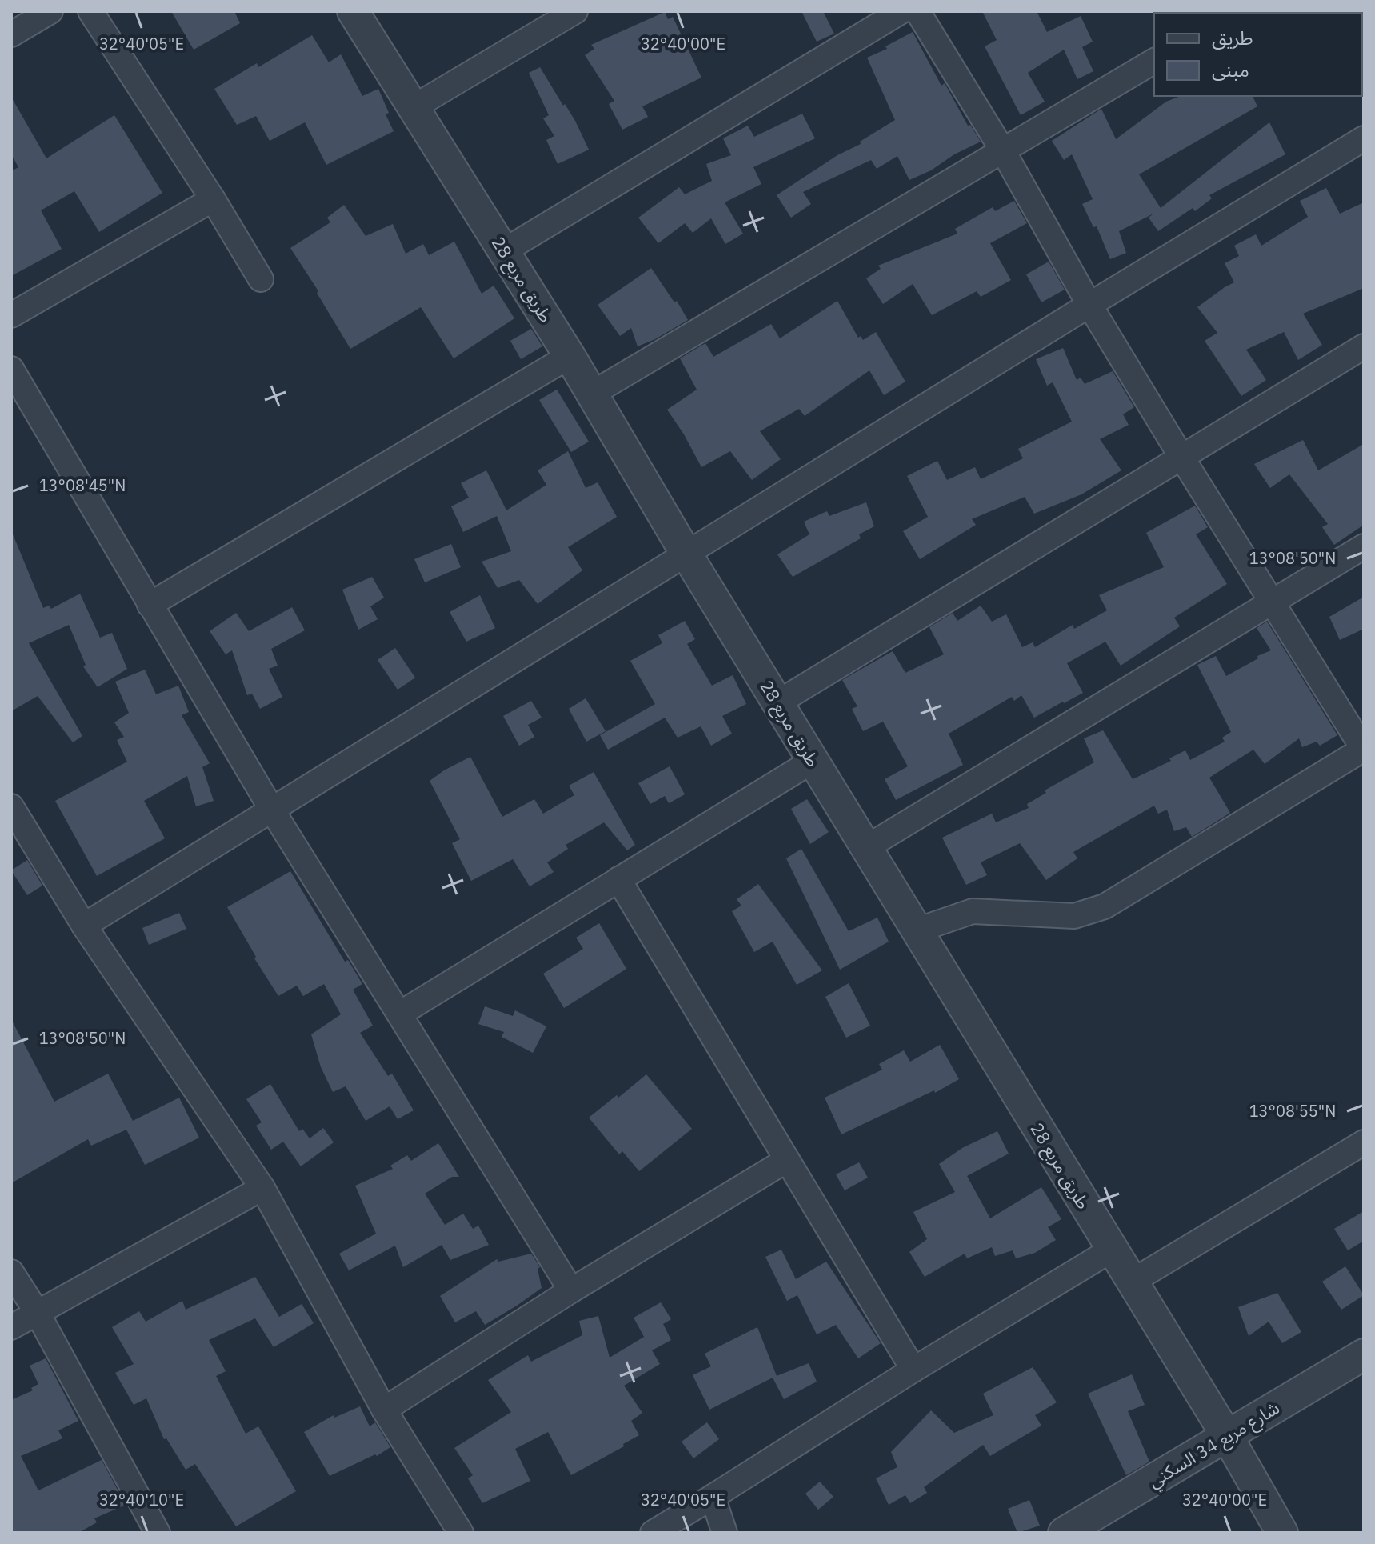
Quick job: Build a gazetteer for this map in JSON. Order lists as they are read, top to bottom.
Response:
{
  "streets": {
    "street": ["طريق مربع 28", "شارع مربع 34 السكني"]
  },
  "crossings": [
    ["طريق مربع 28", "شارع مربع 34 السكني"]
  ],
  "legend": ["طريق", "مبنى"],
  "coordinates": [
    "32°40'05\"E",
    "32°40'00\"E",
    "13°08'45\"N",
    "13°08'50\"N",
    "13°08'55\"N",
    "32°40'10\"E"
  ]
}
